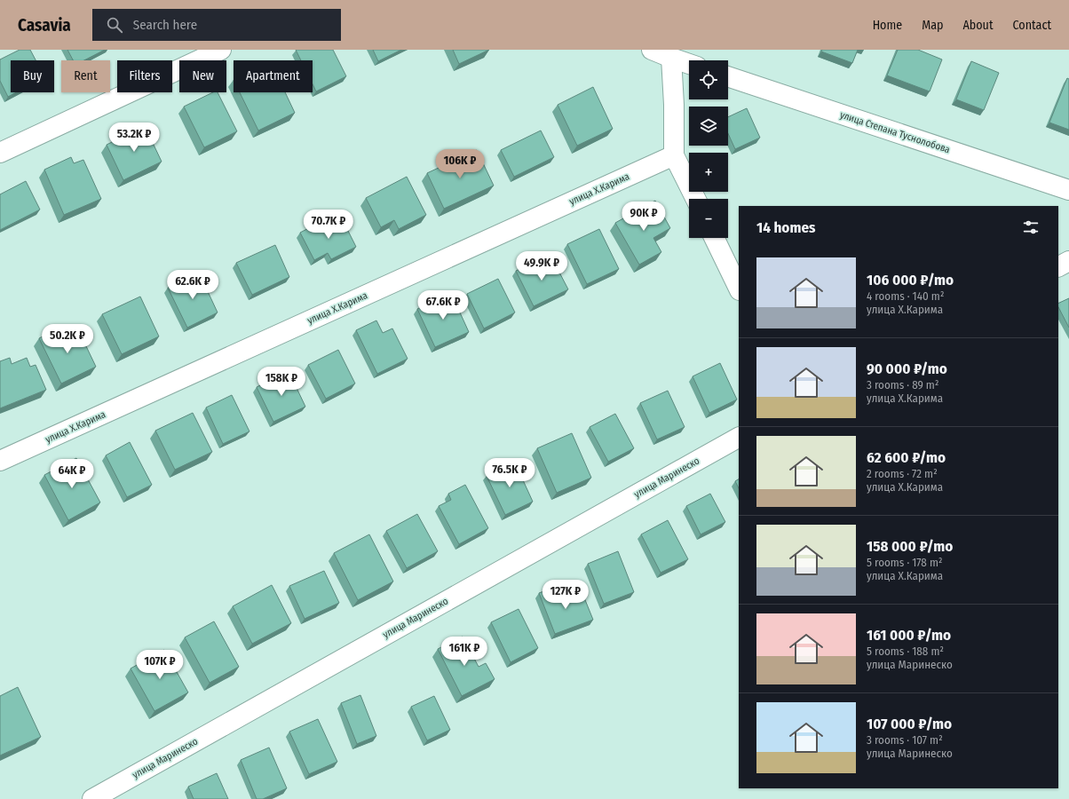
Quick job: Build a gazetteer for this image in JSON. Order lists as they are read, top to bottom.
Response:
{
  "streets": {
    "street": ["улица Степана Туснолобова", "улица Х.Карима", "улица Маринеско"]
  },
  "page": {
    "header": "Casavia",
    "search": "Search here",
    "nav": [
      "Home",
      "Map",
      "About",
      "Contact"
    ],
    "map_buttons": ["+", "−"],
    "chip": [
      "Buy",
      "Rent",
      "Filters",
      "New",
      "Apartment"
    ],
    "price": [
      "53.2K ₽",
      "106K ₽",
      "90K ₽",
      "70.7K ₽",
      "49.9K ₽",
      "62.6K ₽",
      "67.6K ₽",
      "50.2K ₽",
      "158K ₽",
      "76.5K ₽",
      "64K ₽",
      "127K ₽",
      "161K ₽",
      "107K ₽"
    ],
    "heading": "14 homes",
    "list": [
      {
        "name": "106 000 ₽/mo",
        "note": "4 rooms · 140 m² · улица Х.Карима"
      },
      {
        "name": "90 000 ₽/mo",
        "note": "3 rooms · 89 m² · улица Х.Карима"
      },
      {
        "name": "62 600 ₽/mo",
        "note": "2 rooms · 72 m² · улица Х.Карима"
      },
      {
        "name": "158 000 ₽/mo",
        "note": "5 rooms · 178 m² · улица Х.Карима"
      },
      {
        "name": "161 000 ₽/mo",
        "note": "5 rooms · 188 m² · улица Маринеско"
      },
      {
        "name": "107 000 ₽/mo",
        "note": "3 rooms · 107 m² · улица Маринеско"
      }
    ]
  }
}
